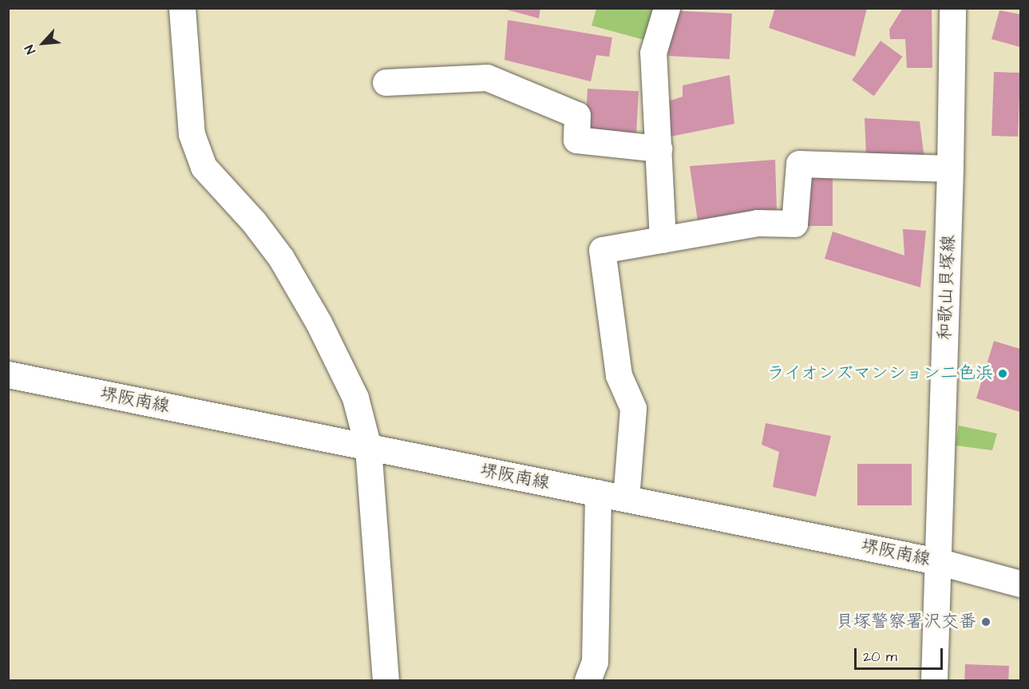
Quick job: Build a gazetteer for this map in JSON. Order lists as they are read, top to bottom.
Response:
{
  "streets": {
    "street": ["和歌山貝塚線", "堺阪南線"]
  },
  "crossings": [
    ["和歌山貝塚線", "堺阪南線"]
  ],
  "places": ["ライオンズマンション二色浜", "貝塚警察署沢交番"],
  "scale_bar": "20 m",
  "north": "bottom left"
}
